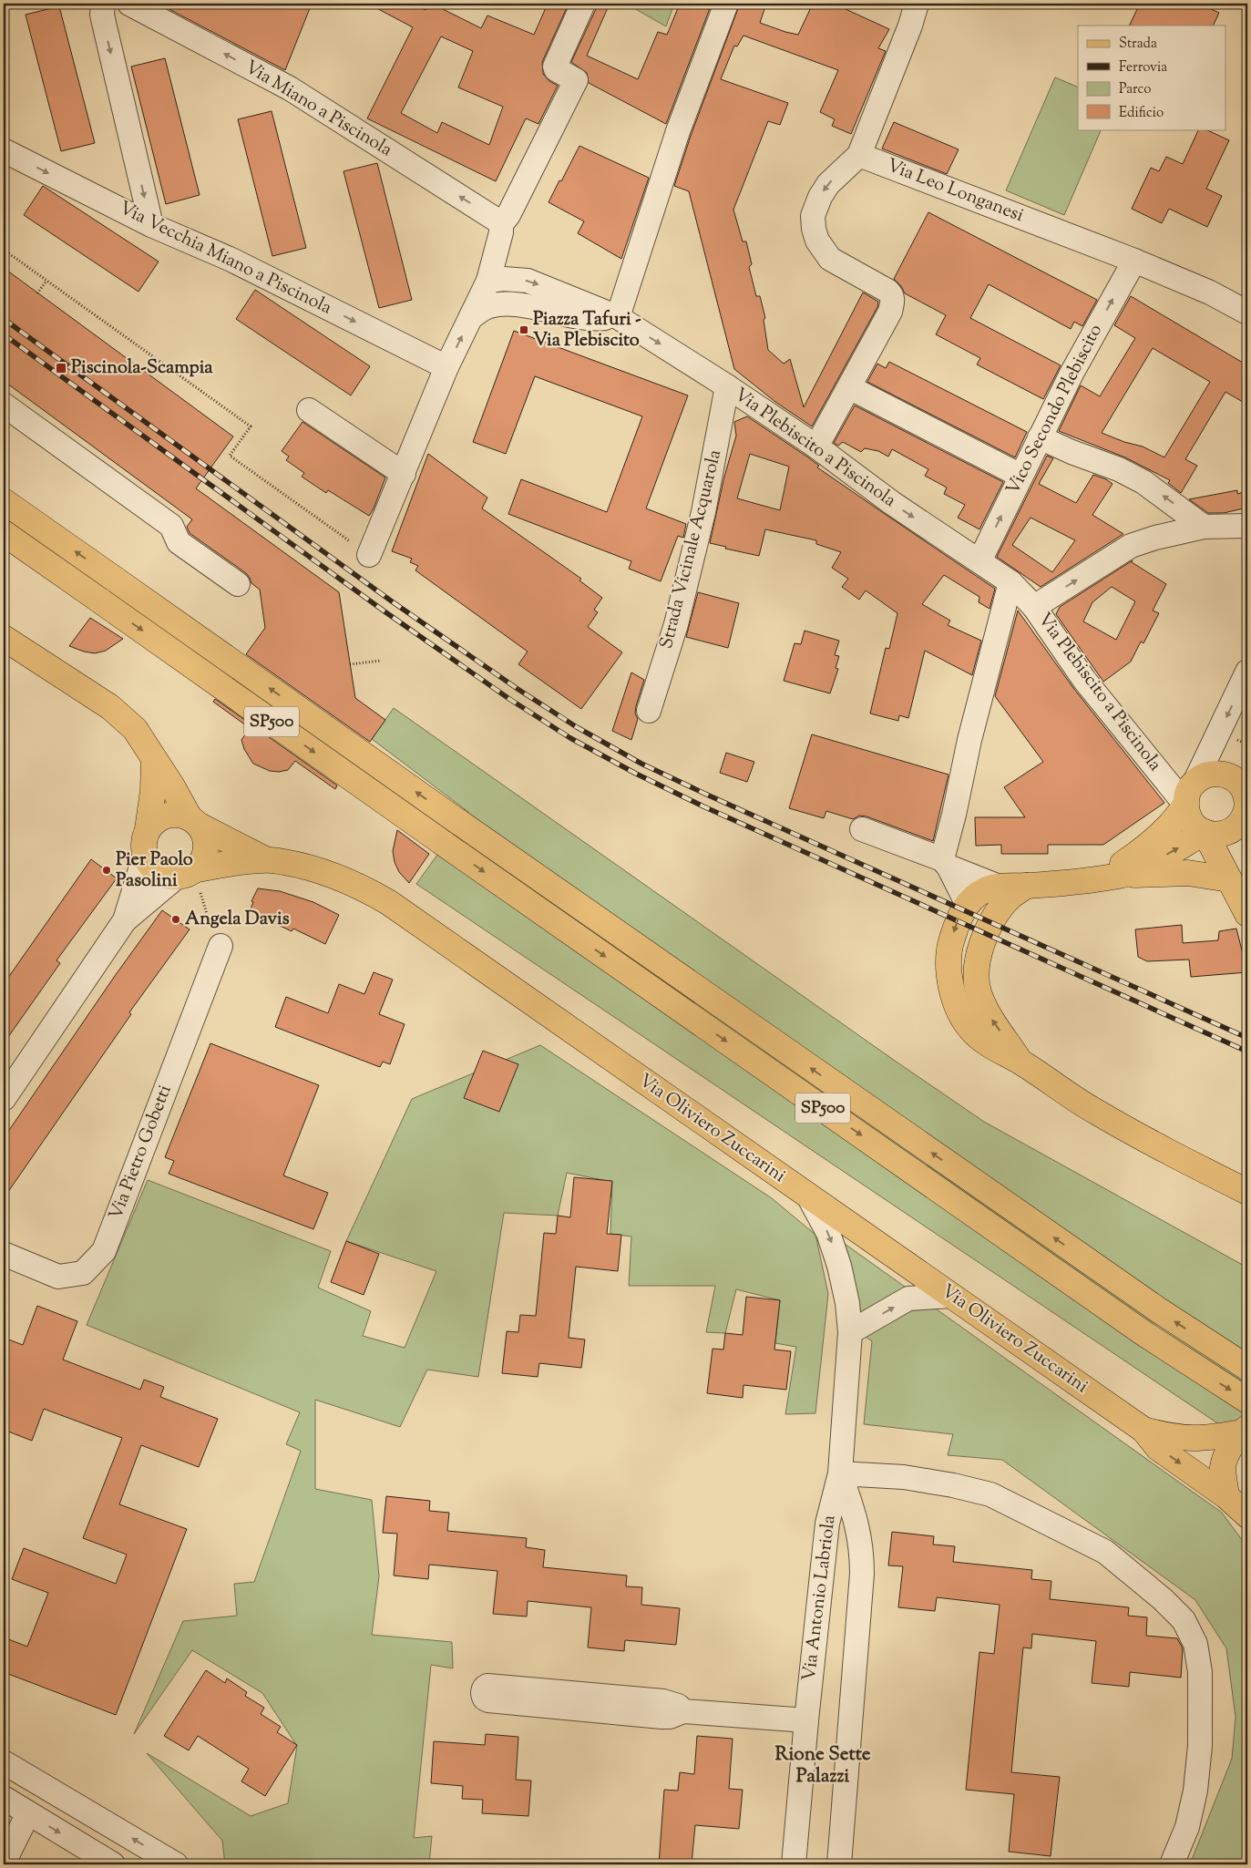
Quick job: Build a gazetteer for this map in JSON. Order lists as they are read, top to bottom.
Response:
{
  "streets": {
    "main road": ["SP500", "Via Oliviero Zuccarini"],
    "street": [
      "Via Miano a Piscinola",
      "Via Leo Longanesi",
      "Via Vecchia Miano a Piscinola",
      "Vico Secondo Plebiscito",
      "Via Plebiscito a Piscinola",
      "Strada Vicinale Acquarola",
      "Via Pietro Gobetti",
      "Via Antonio Labriola"
    ]
  },
  "crossings": [
    ["Via Leo Longanesi", "Vico Secondo Plebiscito"],
    ["Vico Secondo Plebiscito", "Via Plebiscito a Piscinola"],
    ["Via Plebiscito a Piscinola", "Strada Vicinale Acquarola"],
    ["Via Oliviero Zuccarini", "Via Antonio Labriola"]
  ],
  "one_way": ["Via Miano a Piscinola", "Via Vecchia Miano a Piscinola", "Vico Secondo Plebiscito"],
  "districts": ["Rione Sette Palazzi"],
  "places": {
    "transit": ["Piazza Tafuri - Via Plebiscito", "Piscinola-Scampia"],
    "other": ["Pier Paolo Pasolini", "Angela Davis"]
  },
  "legend": [
    "Strada",
    "Ferrovia",
    "Parco",
    "Edificio"
  ]
}
